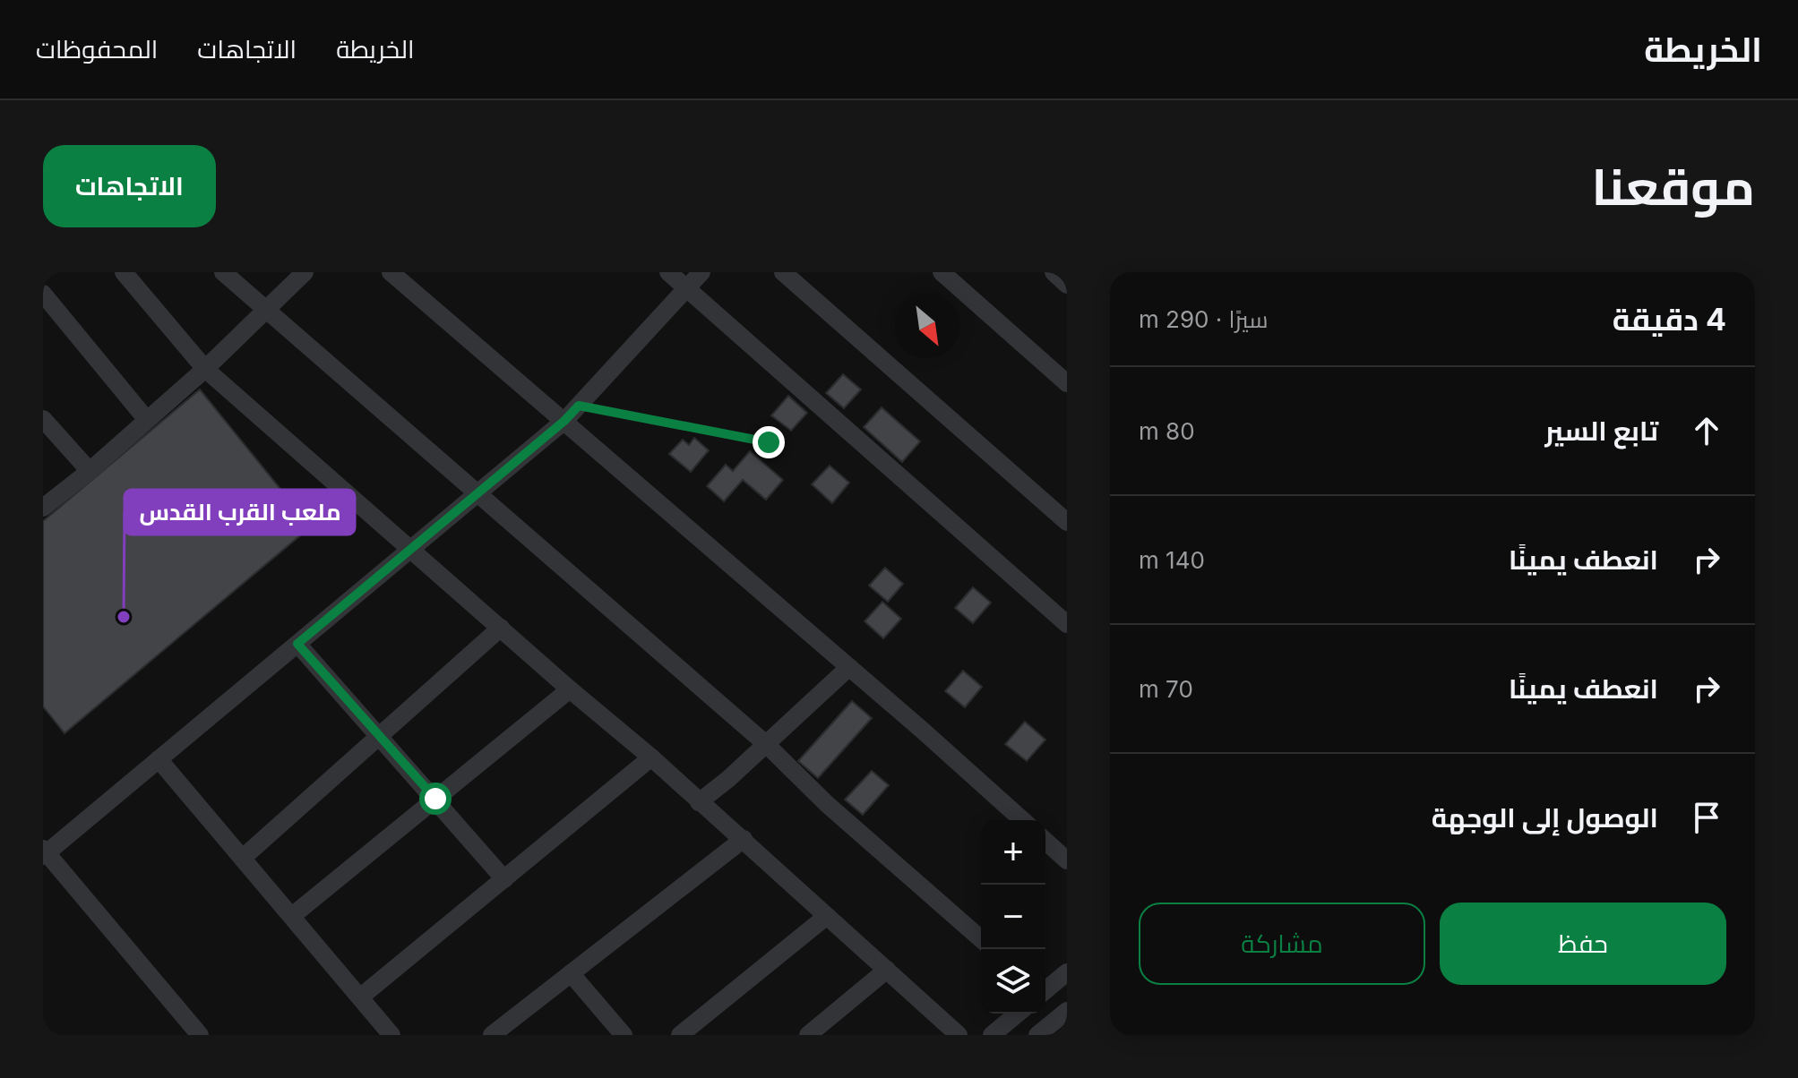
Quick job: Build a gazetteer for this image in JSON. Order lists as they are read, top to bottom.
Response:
{
  "places": ["ملعب القرب القدس"],
  "north": "bottom right",
  "page": {
    "header": "الخريطة",
    "nav": ["الخريطة", "الاتجاهات", "المحفوظات"],
    "title": "موقعنا",
    "buttons": [
      "الاتجاهات",
      ["حفظ", "مشاركة"]
    ],
    "heading": ["4 دقيقة", "سيرًا · 290 m"],
    "list": [
      ["تابع السير", "80 m"],
      ["انعطف يمينًا", "140 m"],
      ["انعطف يمينًا", "70 m"],
      "الوصول إلى الوجهة"
    ],
    "map_buttons": ["+", "−"]
  }
}
